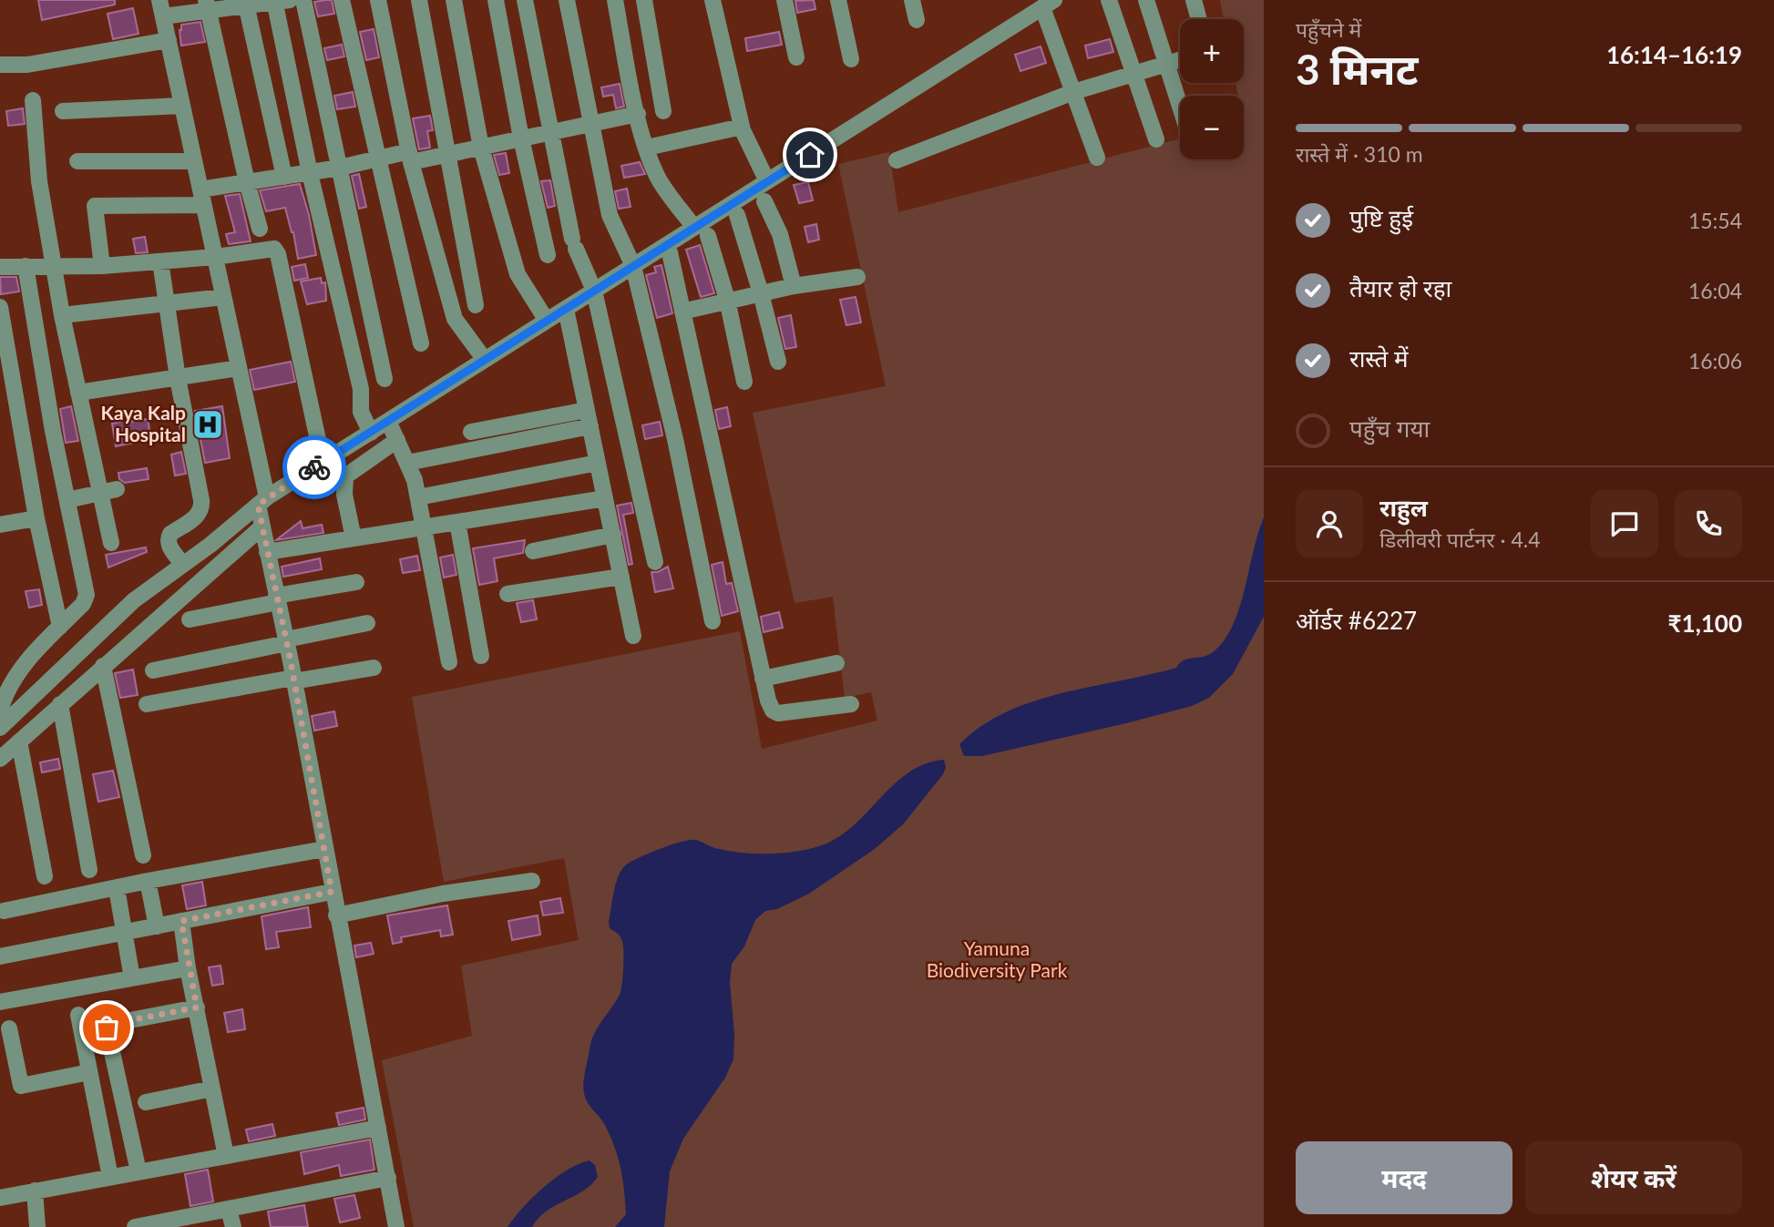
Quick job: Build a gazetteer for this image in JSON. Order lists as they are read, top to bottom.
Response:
{
  "parks": ["Yamuna Biodiversity Park"],
  "places": {
    "hospital": ["Kaya Kalp Hospital"]
  },
  "page": {
    "heading": ["3 मिनट", "पहुँचने में", "16:14–16:19"],
    "panel": [
      "राहुल",
      "डिलीवरी पार्टनर · 4.4",
      "ऑर्डर #6227",
      "₹1,100"
    ],
    "map_buttons": ["+", "−"],
    "bar": "रास्ते में · 310 m",
    "list": [
      ["पुष्टि हुई", "15:54"],
      ["तैयार हो रहा", "16:04"],
      ["रास्ते में", "16:06"],
      "पहुँच गया"
    ],
    "buttons": ["मदद", "शेयर करें"]
  }
}
